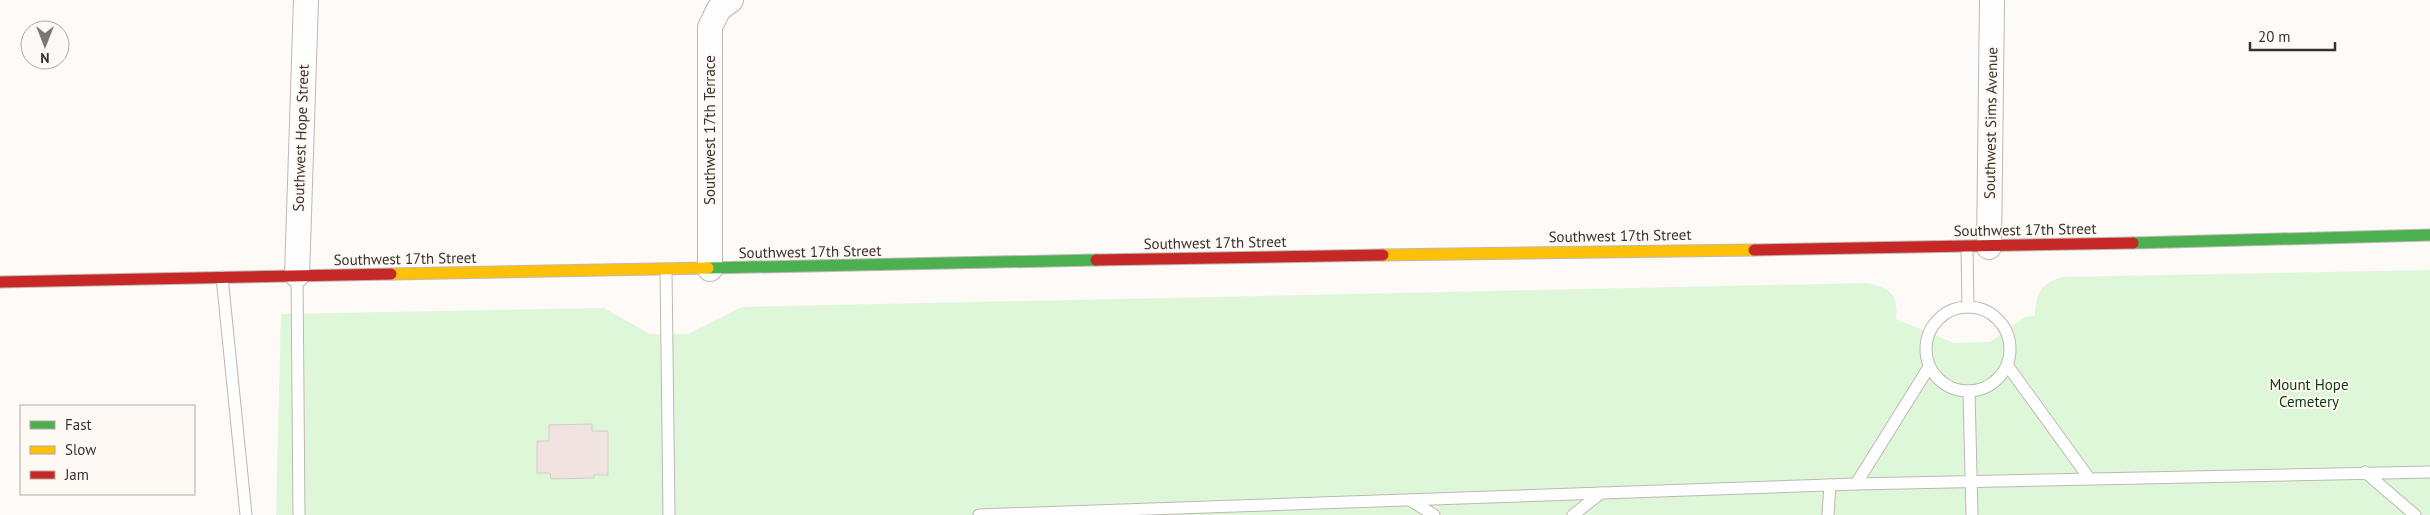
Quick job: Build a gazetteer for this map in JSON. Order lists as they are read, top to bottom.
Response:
{
  "streets": {
    "main road": ["Southwest 17th Street"],
    "street": ["Southwest Sims Avenue", "Southwest 17th Terrace", "Southwest Hope Street"]
  },
  "crossings": [
    ["Southwest Sims Avenue", "Southwest 17th Street"],
    ["Southwest 17th Terrace", "Southwest 17th Street"],
    ["Southwest Hope Street", "Southwest 17th Street"]
  ],
  "parks": ["Mount Hope Cemetery"],
  "legend": ["Fast", "Slow", "Jam"],
  "scale_bar": "20 m",
  "north": "bottom"
}
